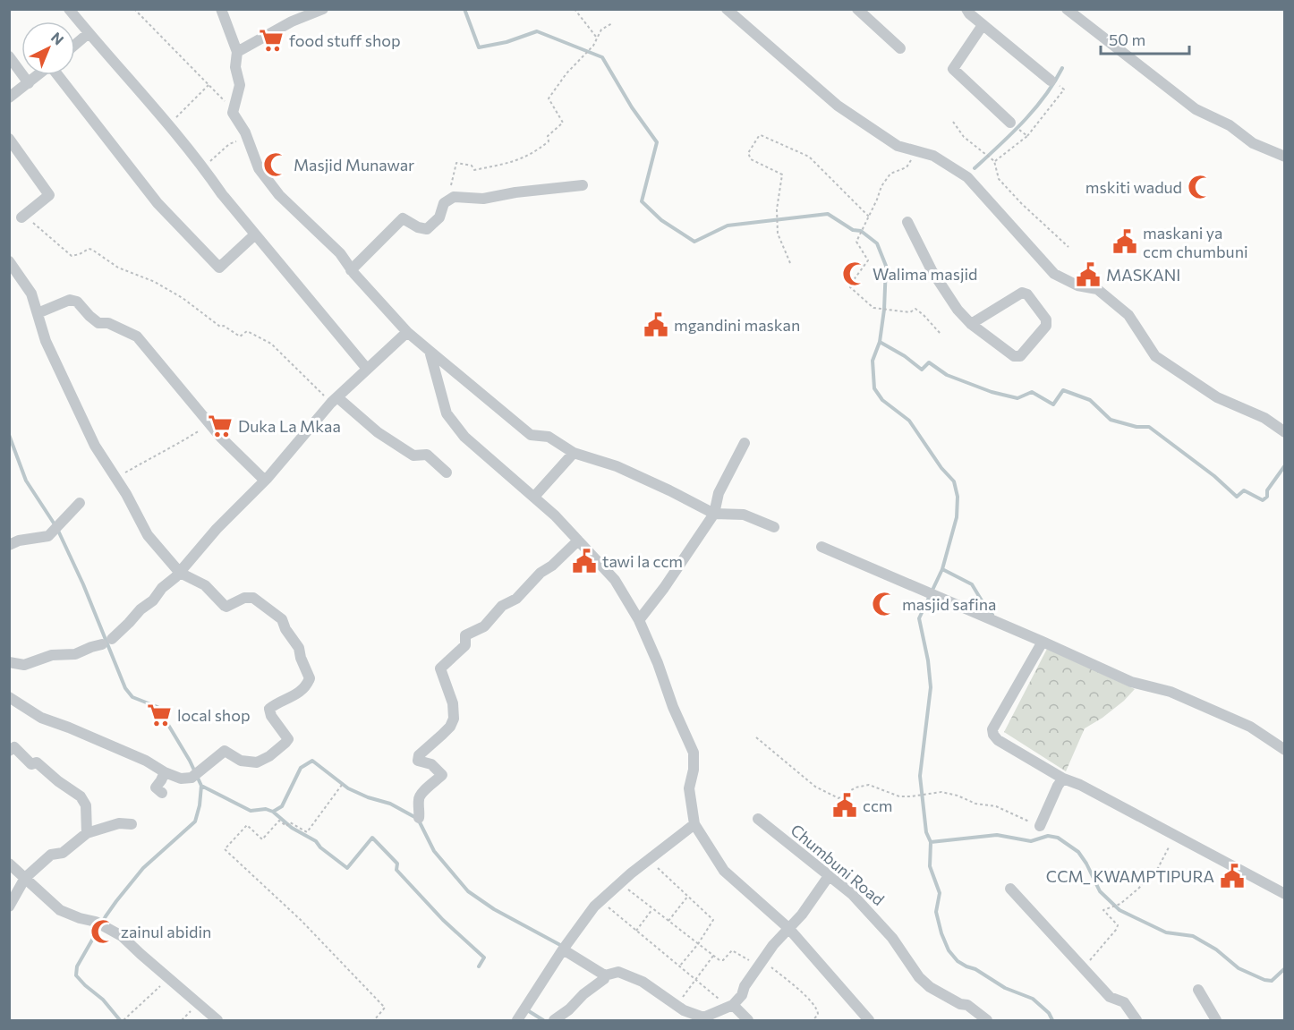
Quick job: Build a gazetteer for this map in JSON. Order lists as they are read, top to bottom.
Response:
{
  "streets": {
    "street": ["Chumbuni Road"]
  },
  "places": {
    "supermarket": ["food stuff shop", "Duka La Mkaa", "local shop"],
    "mosque": [
      "Masjid Munawar",
      "mskiti wadud",
      "Walima masjid",
      "masjid safina",
      "zainul abidin"
    ],
    "public building": [
      "maskani ya ccm chumbuni",
      "MASKANI",
      "mgandini maskan",
      "tawi la ccm",
      "ccm",
      "CCM_ KWAMPTIPURA"
    ]
  },
  "scale_bar": "50 m",
  "north": "top right"
}
